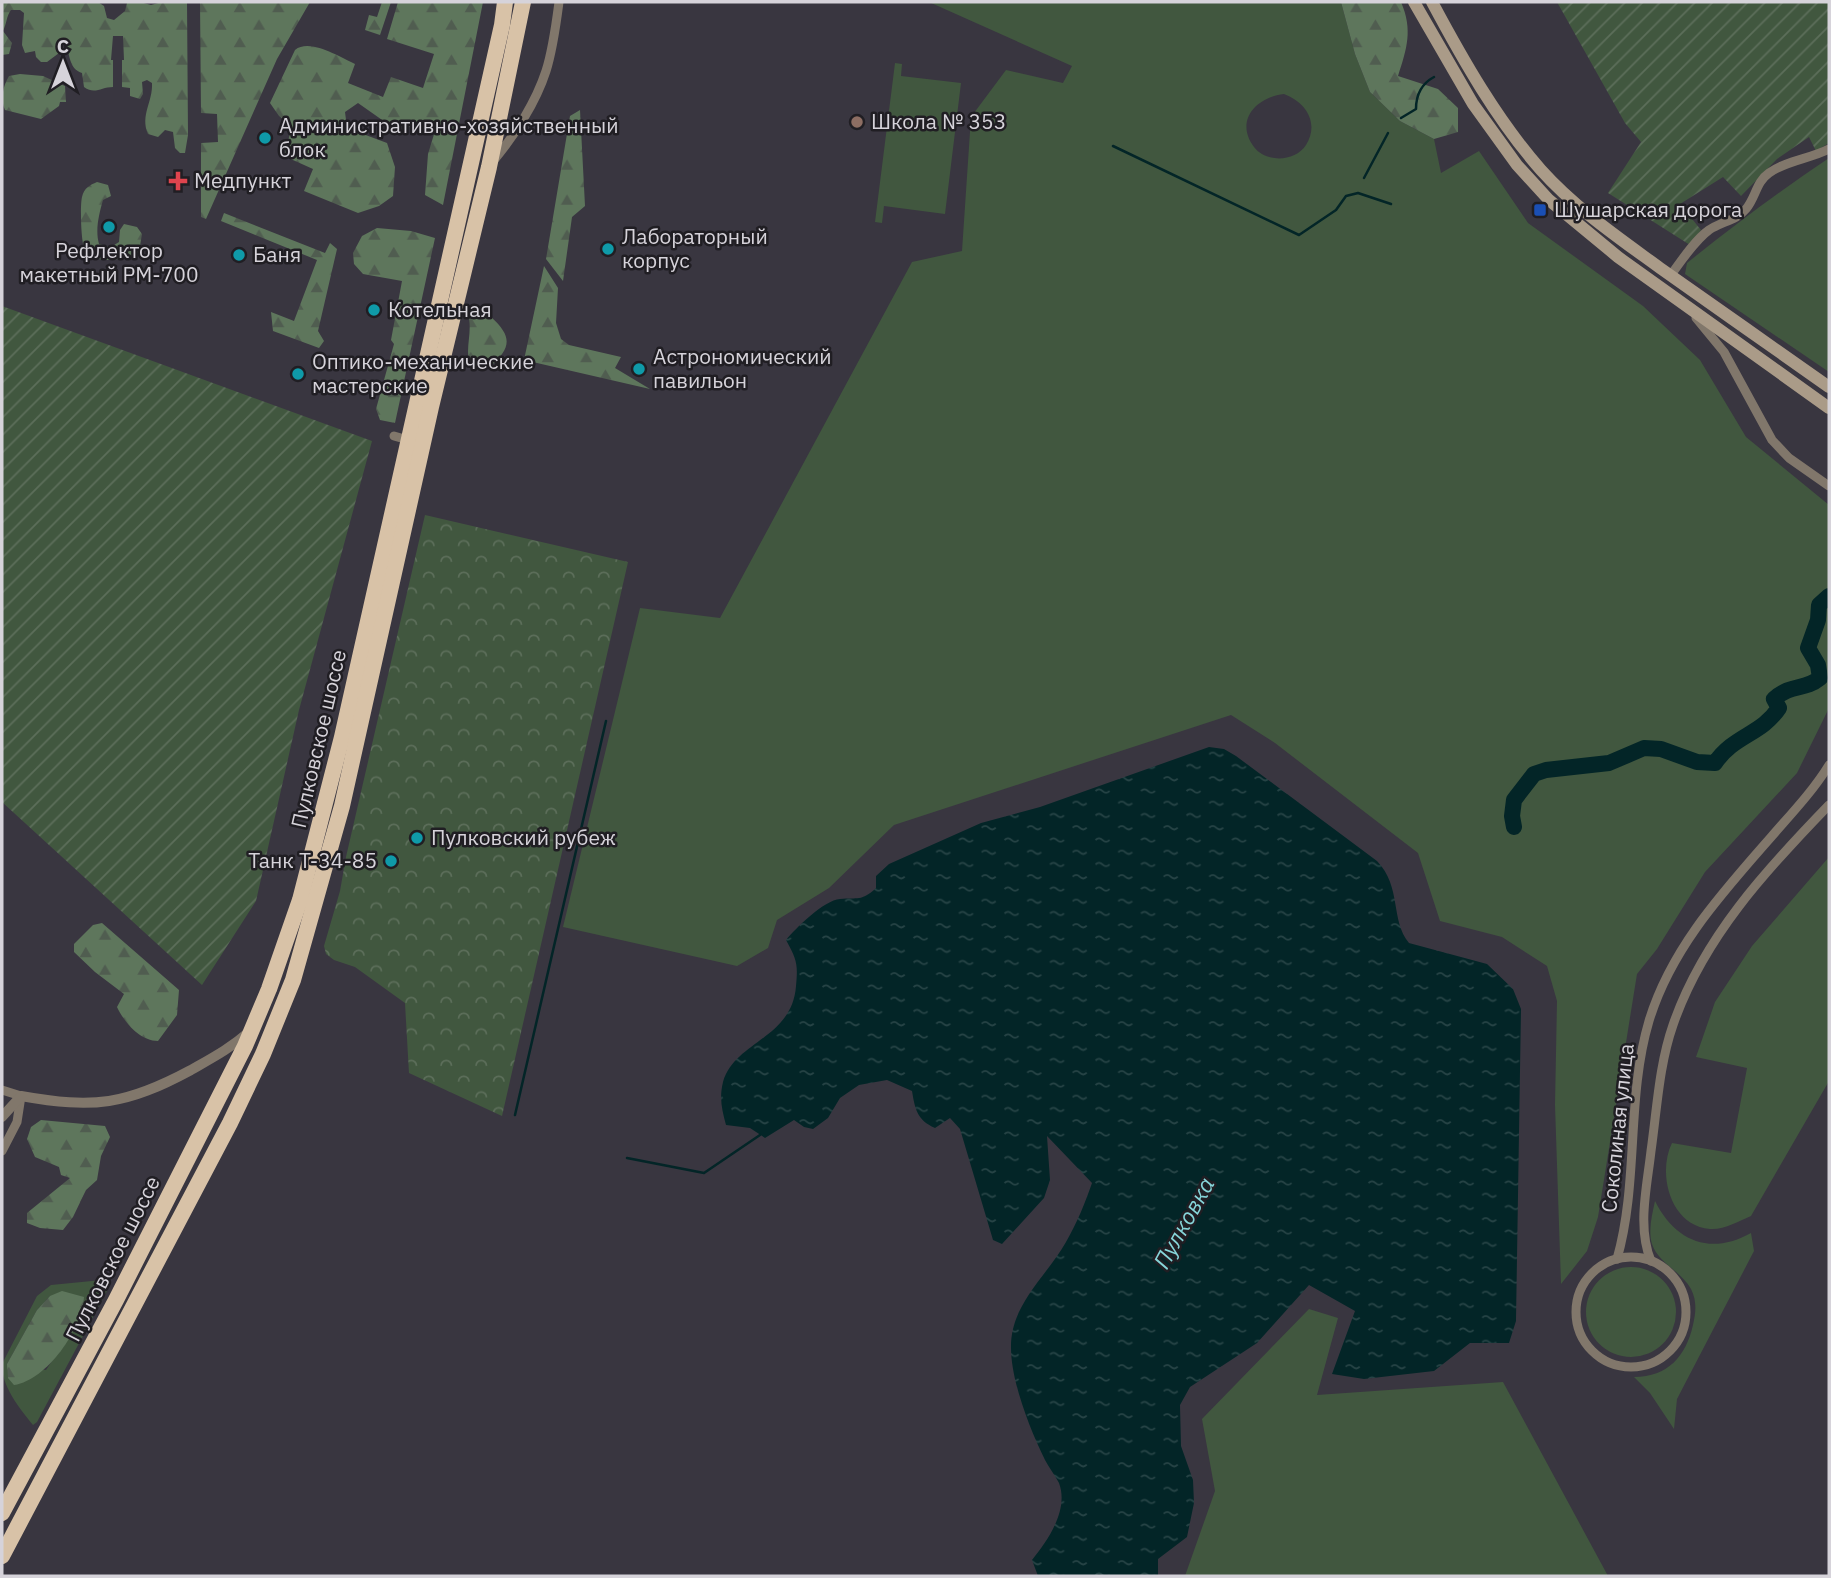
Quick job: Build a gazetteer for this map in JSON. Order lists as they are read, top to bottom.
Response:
{
  "streets": {
    "highway": ["Пулковское шоссе"],
    "street": ["Соколиная улица"]
  },
  "water": ["Пулковка"],
  "places": {
    "other": [
      "Школа № 353",
      "Административно-хозяйственный блок",
      "Рефлектор макетный РМ-700",
      "Лабораторный корпус",
      "Баня",
      "Котельная",
      "Астрономический павильон",
      "Оптико-механические мастерские",
      "Пулковский рубеж",
      "Танк Т-34-85"
    ],
    "health": ["Медпункт"],
    "transit": ["Шушарская дорога"]
  },
  "north": "top"
}
